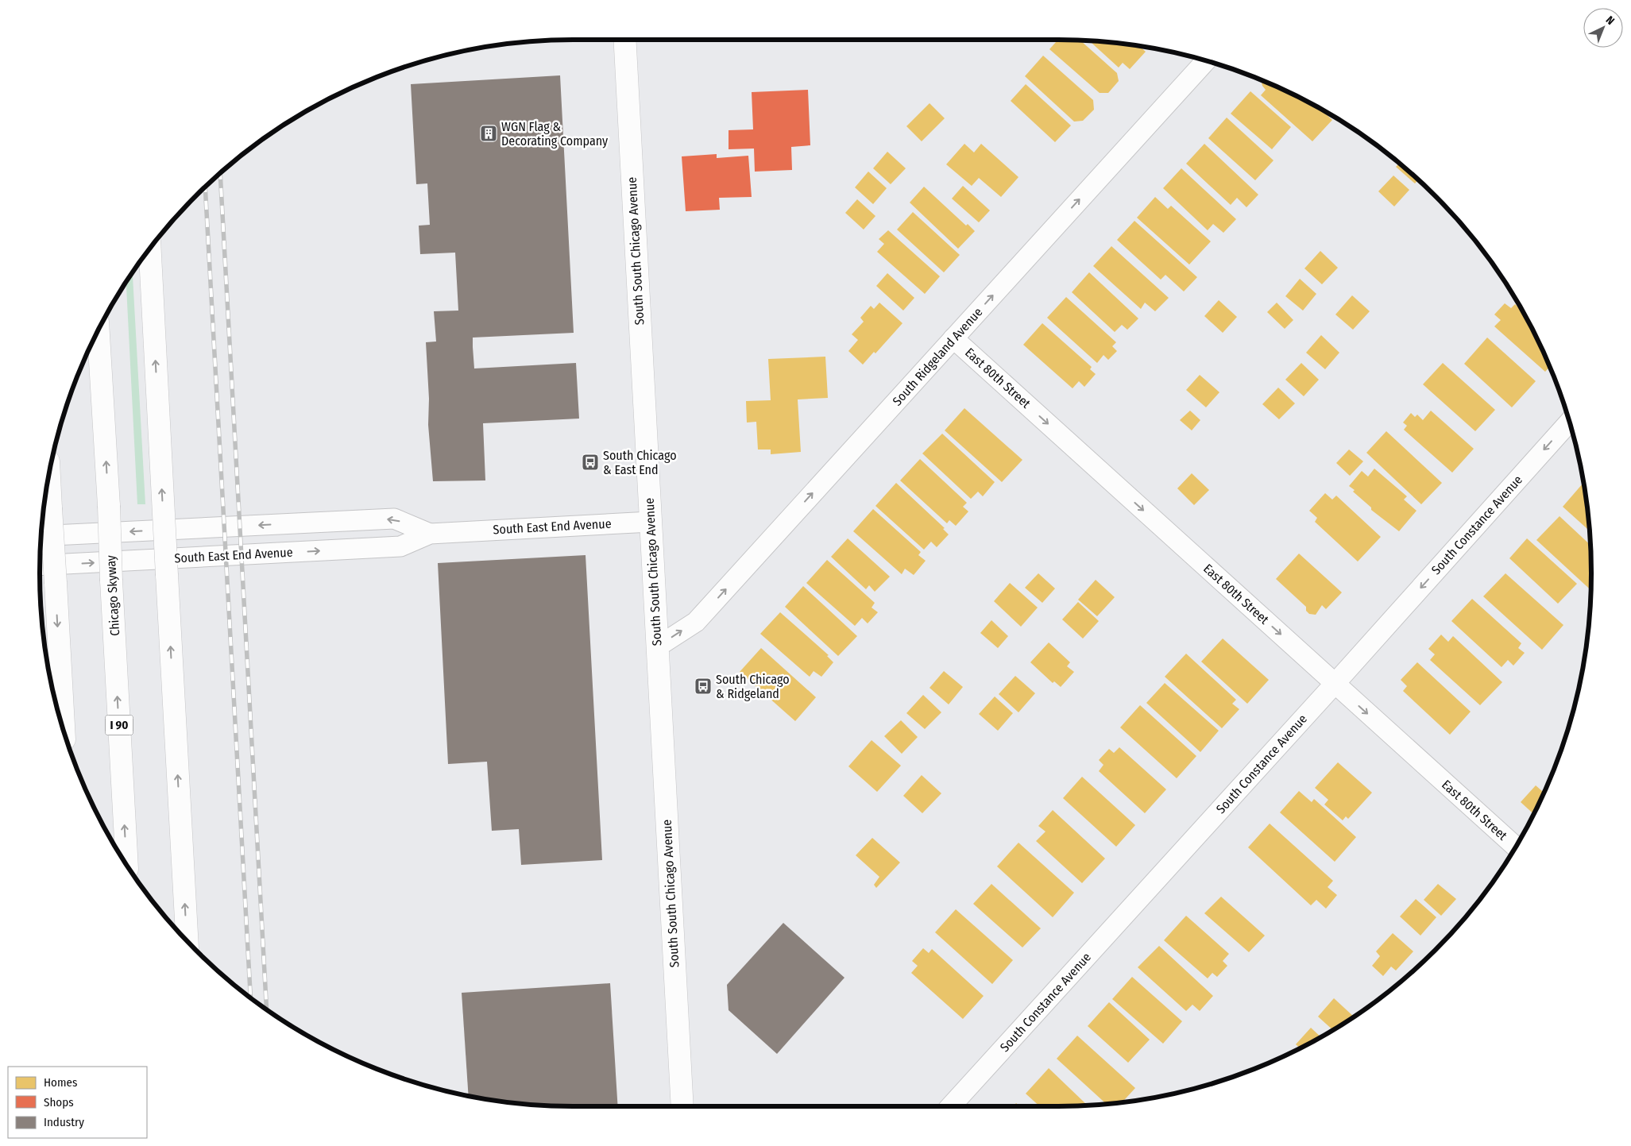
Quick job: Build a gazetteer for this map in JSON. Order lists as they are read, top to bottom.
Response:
{
  "streets": {
    "main road": ["South South Chicago Avenue", "Chicago Skyway", "I 90"],
    "street": [
      "South Ridgeland Avenue",
      "East 80th Street",
      "South Constance Avenue",
      "South East End Avenue"
    ]
  },
  "crossings": [
    ["South South Chicago Avenue", "South Ridgeland Avenue"],
    ["South South Chicago Avenue", "South East End Avenue"],
    ["South Ridgeland Avenue", "East 80th Street"],
    ["East 80th Street", "South Constance Avenue"]
  ],
  "one_way": ["South Ridgeland Avenue", "East 80th Street", "South Constance Avenue"],
  "places": {
    "building": ["WGN Flag & Decorating Company"],
    "bus stop": ["South Chicago & East End", "South Chicago & Ridgeland"]
  },
  "legend": ["Homes", "Shops", "Industry"],
  "north": "top right"
}
